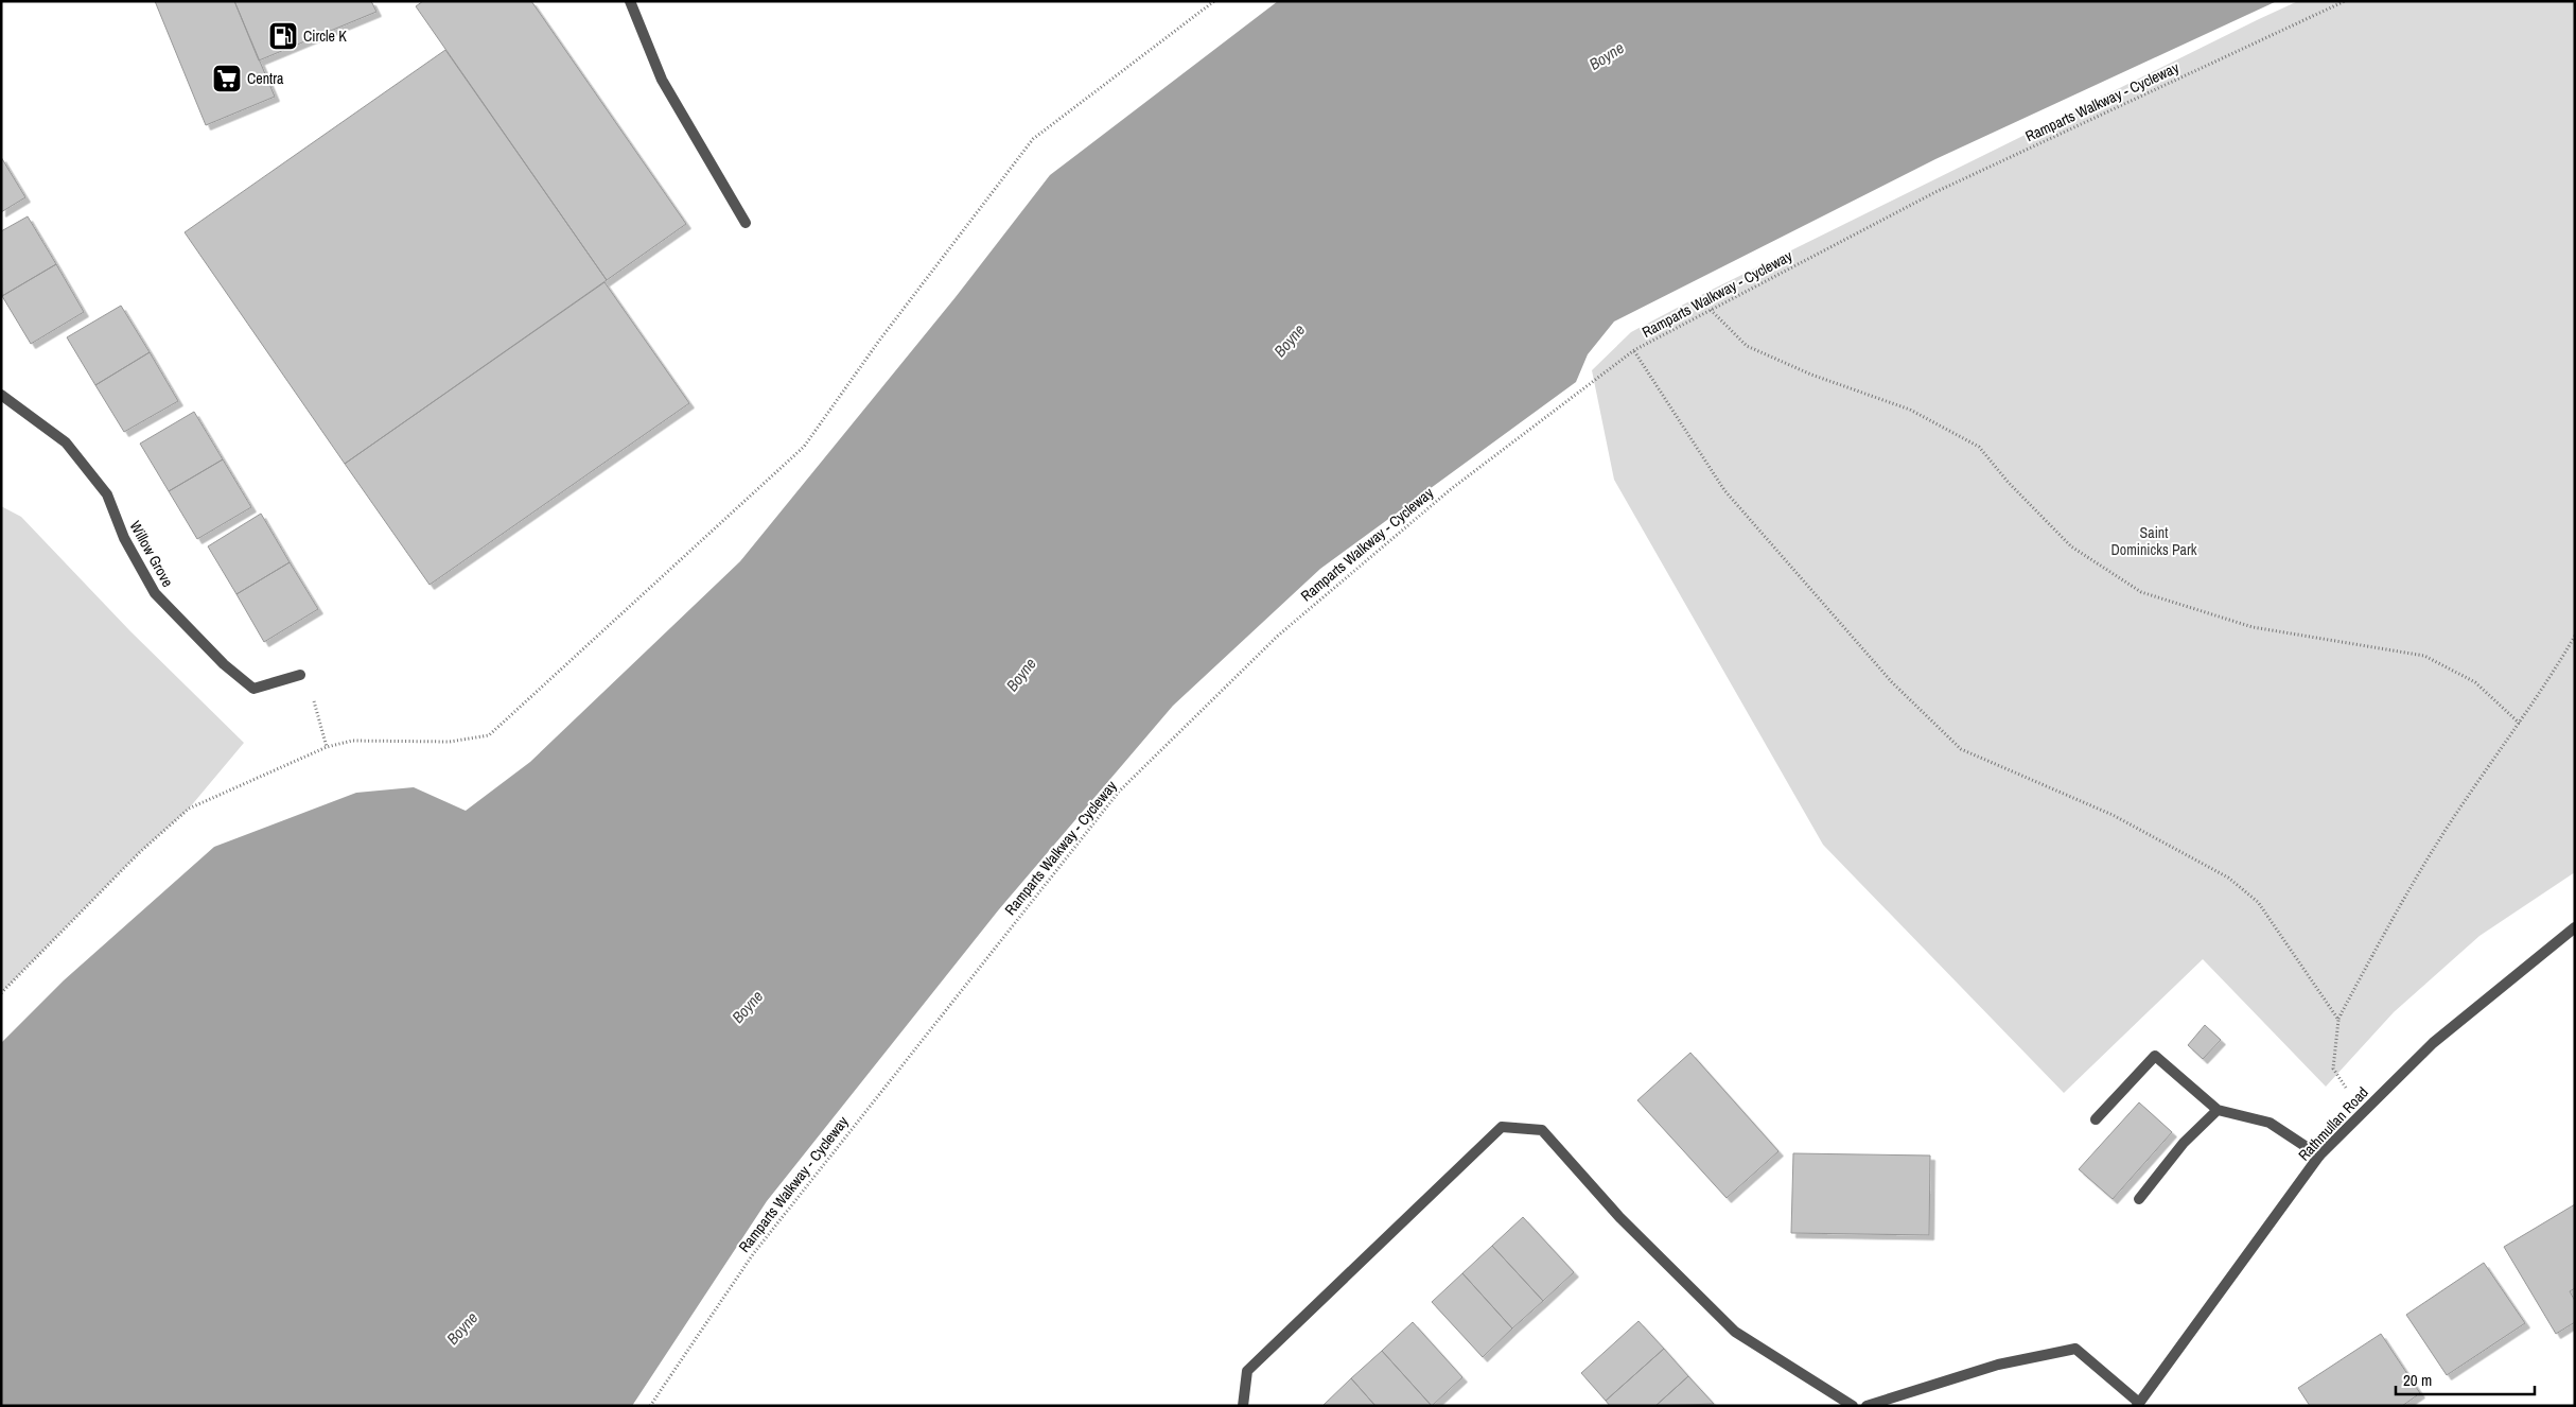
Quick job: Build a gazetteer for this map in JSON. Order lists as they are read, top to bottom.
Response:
{
  "streets": {
    "street": ["Willow Grove", "Rathmullan Road"],
    "path": ["Ramparts Walkway - Cycleway"]
  },
  "water": ["Boyne"],
  "parks": ["Saint Dominicks Park"],
  "places": {
    "fuel station": ["Circle K"],
    "supermarket": ["Centra"]
  },
  "scale_bar": "20 m"
}
